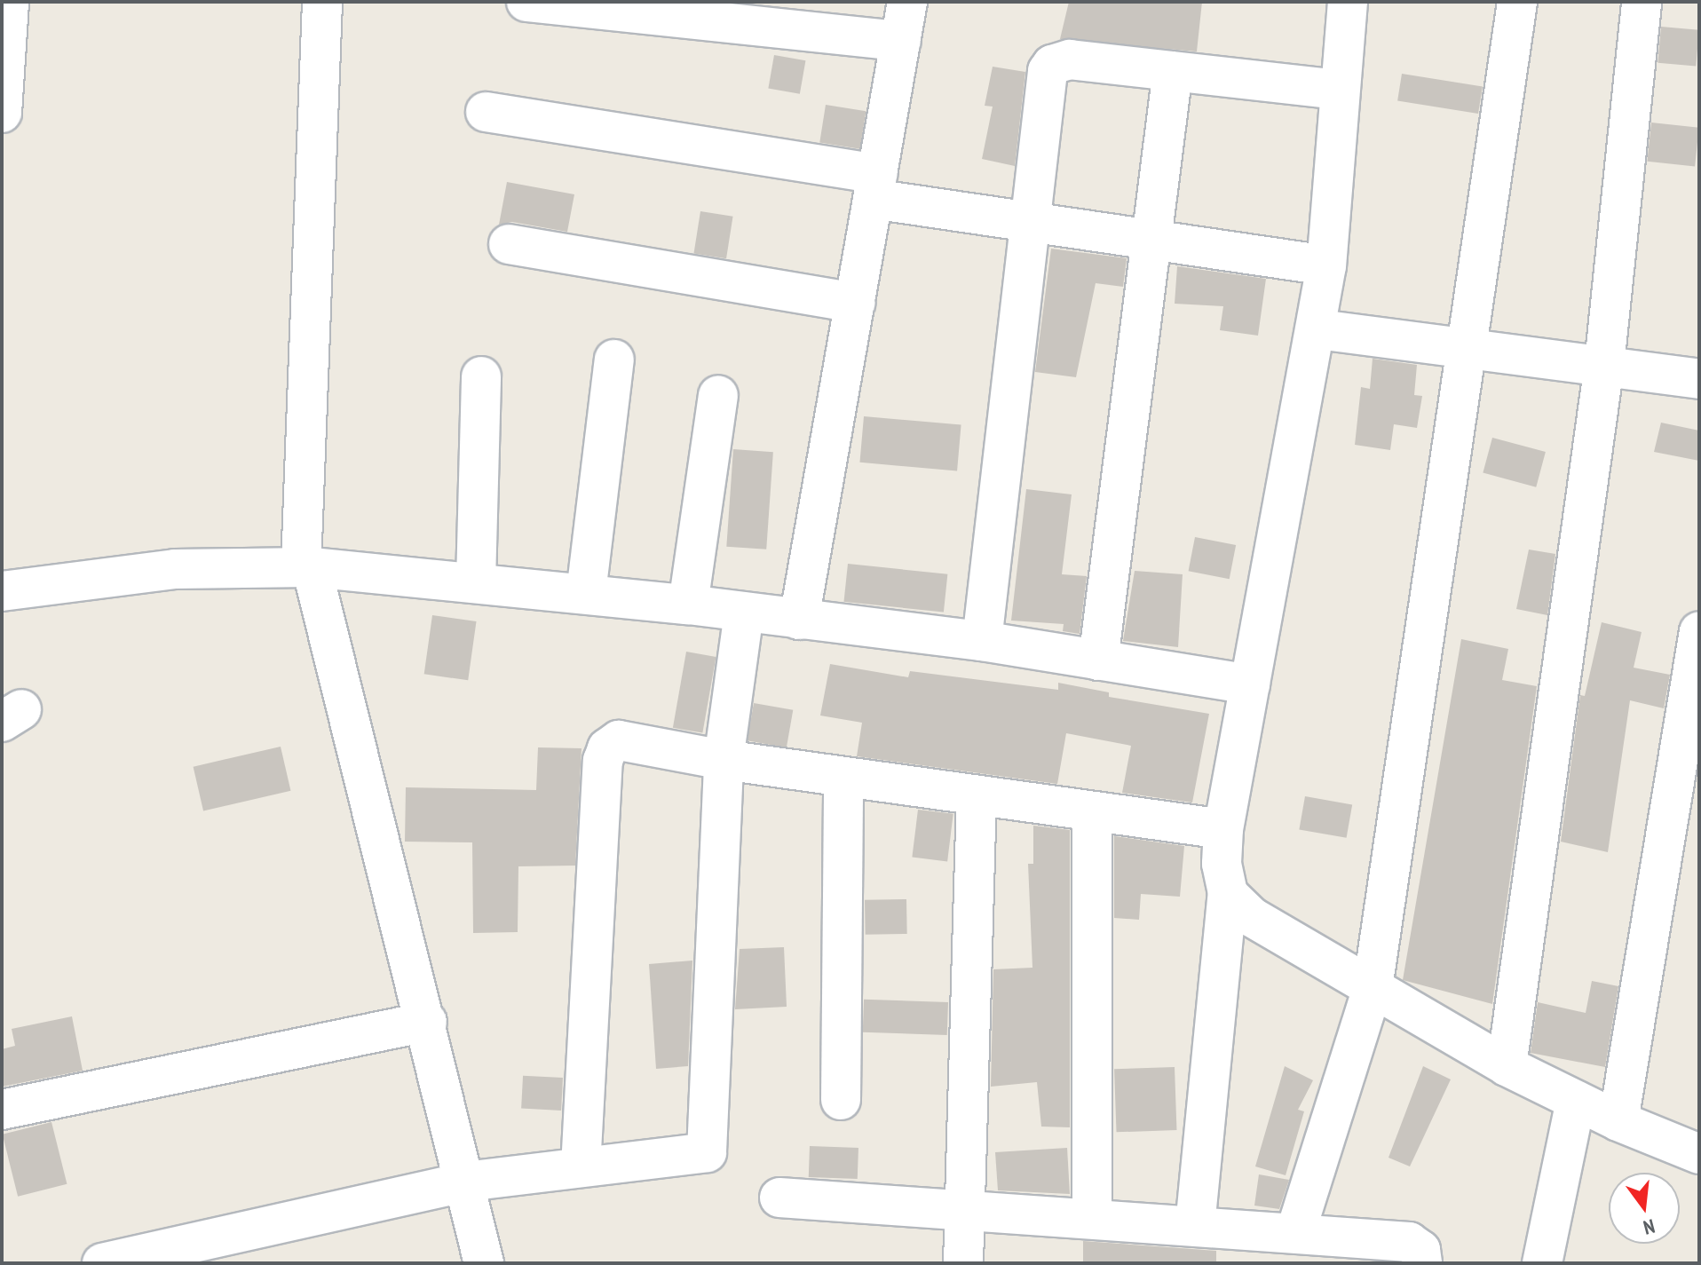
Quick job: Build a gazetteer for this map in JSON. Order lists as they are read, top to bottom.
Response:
{
  "north": "bottom"
}
